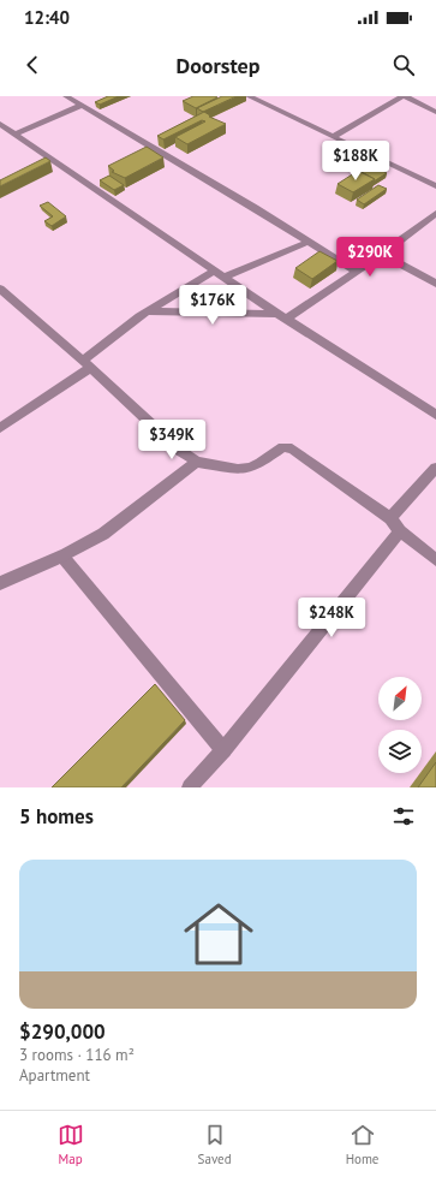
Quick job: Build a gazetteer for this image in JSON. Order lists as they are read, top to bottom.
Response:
{
  "north": "top right",
  "page": {
    "status": "12:40",
    "header": "Doorstep",
    "price": [
      "$188K",
      "$290K",
      "$176K",
      "$349K",
      "$248K"
    ],
    "heading": "5 homes",
    "list": [
      {
        "name": "$290,000",
        "note": "3 rooms · 116 m² · Apartment"
      }
    ],
    "tabs": ["Map", "Saved", "Home"]
  }
}
